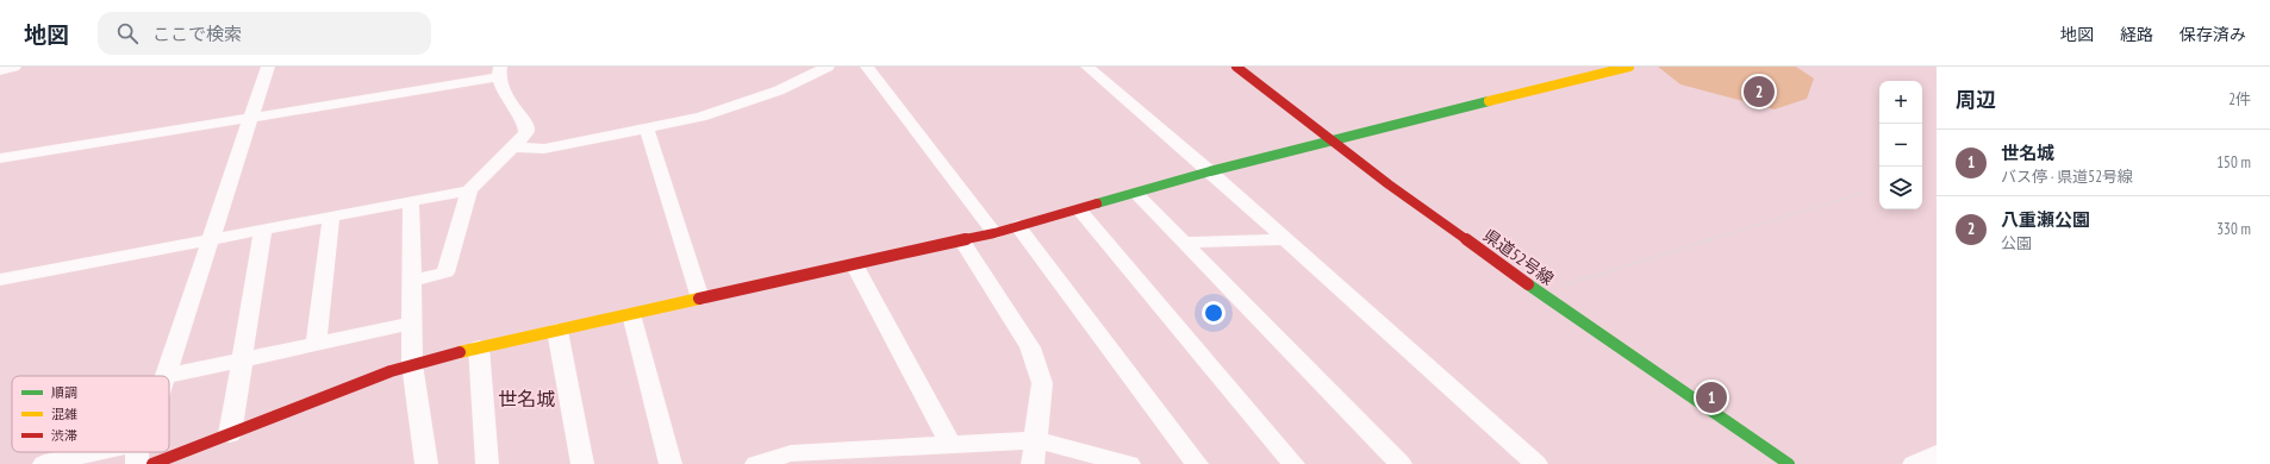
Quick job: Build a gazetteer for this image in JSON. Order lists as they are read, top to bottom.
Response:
{
  "streets": {
    "street": ["県道52号線"]
  },
  "districts": ["世名城"],
  "legend": ["順調", "混雑", "渋滞"],
  "page": {
    "header": "地図",
    "search": "ここで検索",
    "nav": ["地図", "経路", "保存済み"],
    "heading": ["周辺", "2件"],
    "pins": ["2", "1"],
    "map_buttons": ["+", "−"],
    "list": [
      {
        "mark": "1",
        "name": "世名城",
        "note": "バス停 · 県道52号線",
        "value": "150 m"
      },
      {
        "mark": "2",
        "name": "八重瀬公園",
        "note": "公園",
        "value": "330 m"
      }
    ]
  }
}
